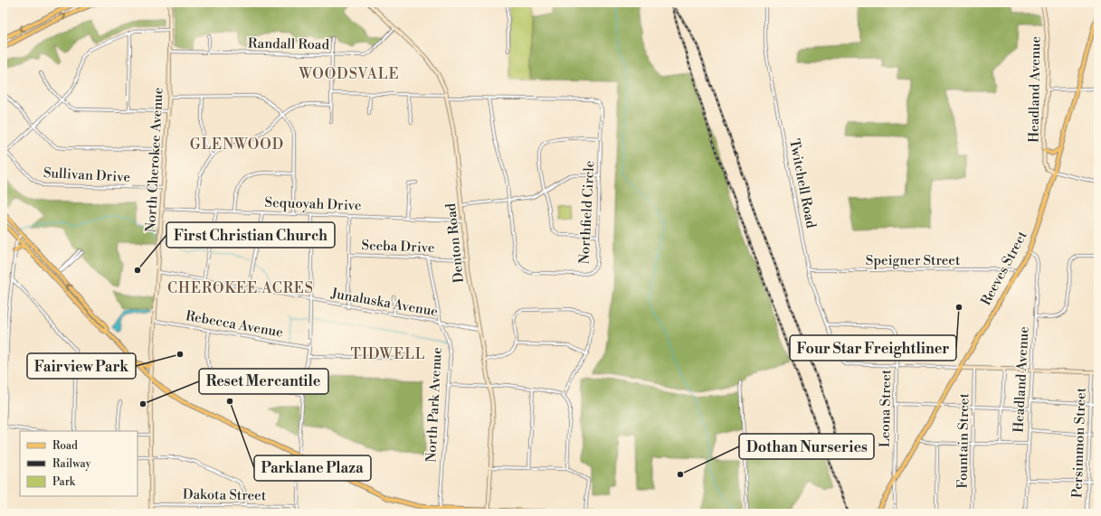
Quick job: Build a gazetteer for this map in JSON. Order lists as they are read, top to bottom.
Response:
{
  "streets": {
    "main road": ["Reeves Street"],
    "street": [
      "Randall Road",
      "Headland Avenue",
      "North Cherokee Avenue",
      "Sullivan Drive",
      "Twitchell Road",
      "Sequoyah Drive",
      "Northfield Circle",
      "Denton Road",
      "Seeba Drive",
      "Speigner Street",
      "Junaluska Avenue",
      "Rebecca Avenue",
      "North Park Avenue",
      "Leona Street",
      "Fountain Street",
      "Persimmon Street",
      "Dakota Street"
    ]
  },
  "crossings": [
    ["Randall Road", "North Cherokee Avenue"],
    ["Randall Road", "Denton Road"],
    ["Headland Avenue", "Reeves Street"],
    ["North Cherokee Avenue", "Sullivan Drive"],
    ["North Cherokee Avenue", "Sequoyah Drive"],
    ["North Cherokee Avenue", "Junaluska Avenue"],
    ["North Cherokee Avenue", "Rebecca Avenue"],
    ["North Cherokee Avenue", "Dakota Street"],
    ["Twitchell Road", "Speigner Street"],
    ["Twitchell Road", "Leona Street"],
    ["Sequoyah Drive", "Denton Road"],
    ["Northfield Circle", "Denton Road"],
    ["Denton Road", "Seeba Drive"],
    ["Denton Road", "Junaluska Avenue"],
    ["Seeba Drive", "North Park Avenue"],
    ["Speigner Street", "Reeves Street"],
    ["Reeves Street", "Leona Street"],
    ["Junaluska Avenue", "North Park Avenue"]
  ],
  "districts": [
    "WOODSVALE",
    "GLENWOOD",
    "CHEROKEE ACRES",
    "TIDWELL"
  ],
  "places": [
    "First Christian Church",
    "Four Star Freightliner",
    "Fairview Park",
    "Parklane Plaza",
    "Reset Mercantile",
    "Dothan Nurseries"
  ],
  "legend": ["Road", "Railway", "Park"]
}
